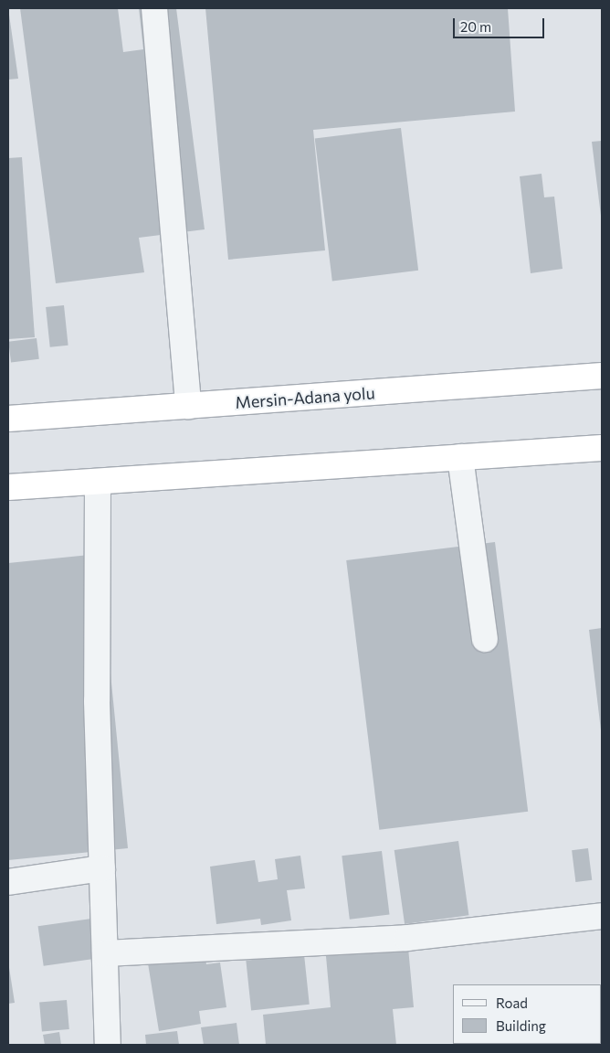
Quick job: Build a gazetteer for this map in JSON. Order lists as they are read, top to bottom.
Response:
{
  "streets": {
    "highway": ["Mersin-Adana yolu"]
  },
  "legend": ["Road", "Building"],
  "scale_bar": "20 m"
}
